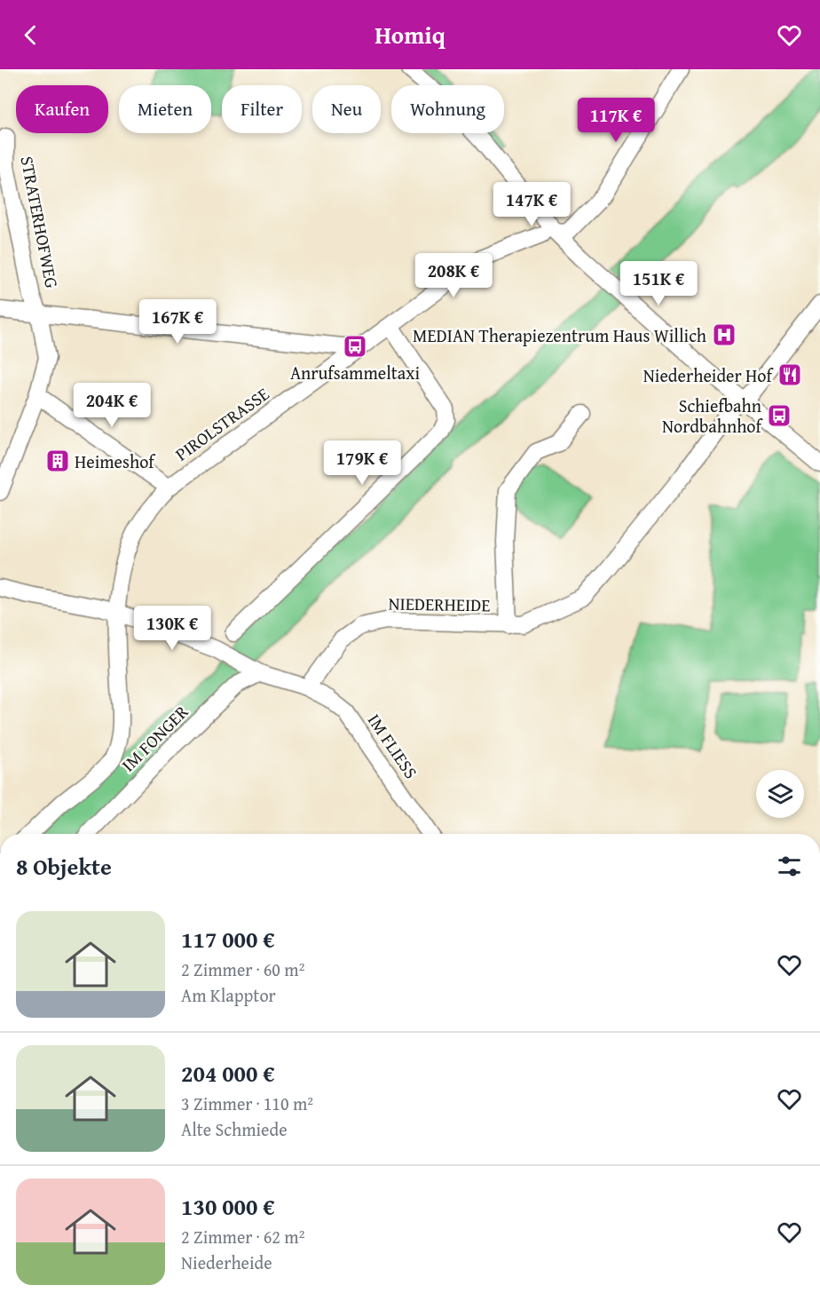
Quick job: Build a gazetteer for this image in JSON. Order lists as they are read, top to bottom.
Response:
{
  "streets": {
    "street": [
      "STRATERHOFWEG",
      "PIROLSTRASSE",
      "NIEDERHEIDE",
      "IM FONGER",
      "IM FLIESS"
    ]
  },
  "crossings": [
    ["NIEDERHEIDE", "IM FLIESS"]
  ],
  "places": {
    "hospital": ["MEDIAN Therapiezentrum Haus Willich"],
    "bus stop": ["Anrufsammeltaxi", "Schiefbahn Nordbahnhof"],
    "restaurant": ["Niederheider Hof"],
    "building": ["Heimeshof"]
  },
  "page": {
    "header": "Homiq",
    "chip": [
      "Kaufen",
      "Mieten",
      "Filter",
      "Neu",
      "Wohnung"
    ],
    "price": [
      "117K €",
      "147K €",
      "208K €",
      "151K €",
      "167K €",
      "204K €",
      "179K €",
      "130K €"
    ],
    "heading": "8 Objekte",
    "list": [
      {
        "name": "117 000 €",
        "note": "2 Zimmer · 60 m² · Am Klapptor"
      },
      {
        "name": "204 000 €",
        "note": "3 Zimmer · 110 m² · Alte Schmiede"
      },
      {
        "name": "130 000 €",
        "note": "2 Zimmer · 62 m² · Niederheide"
      }
    ]
  }
}
